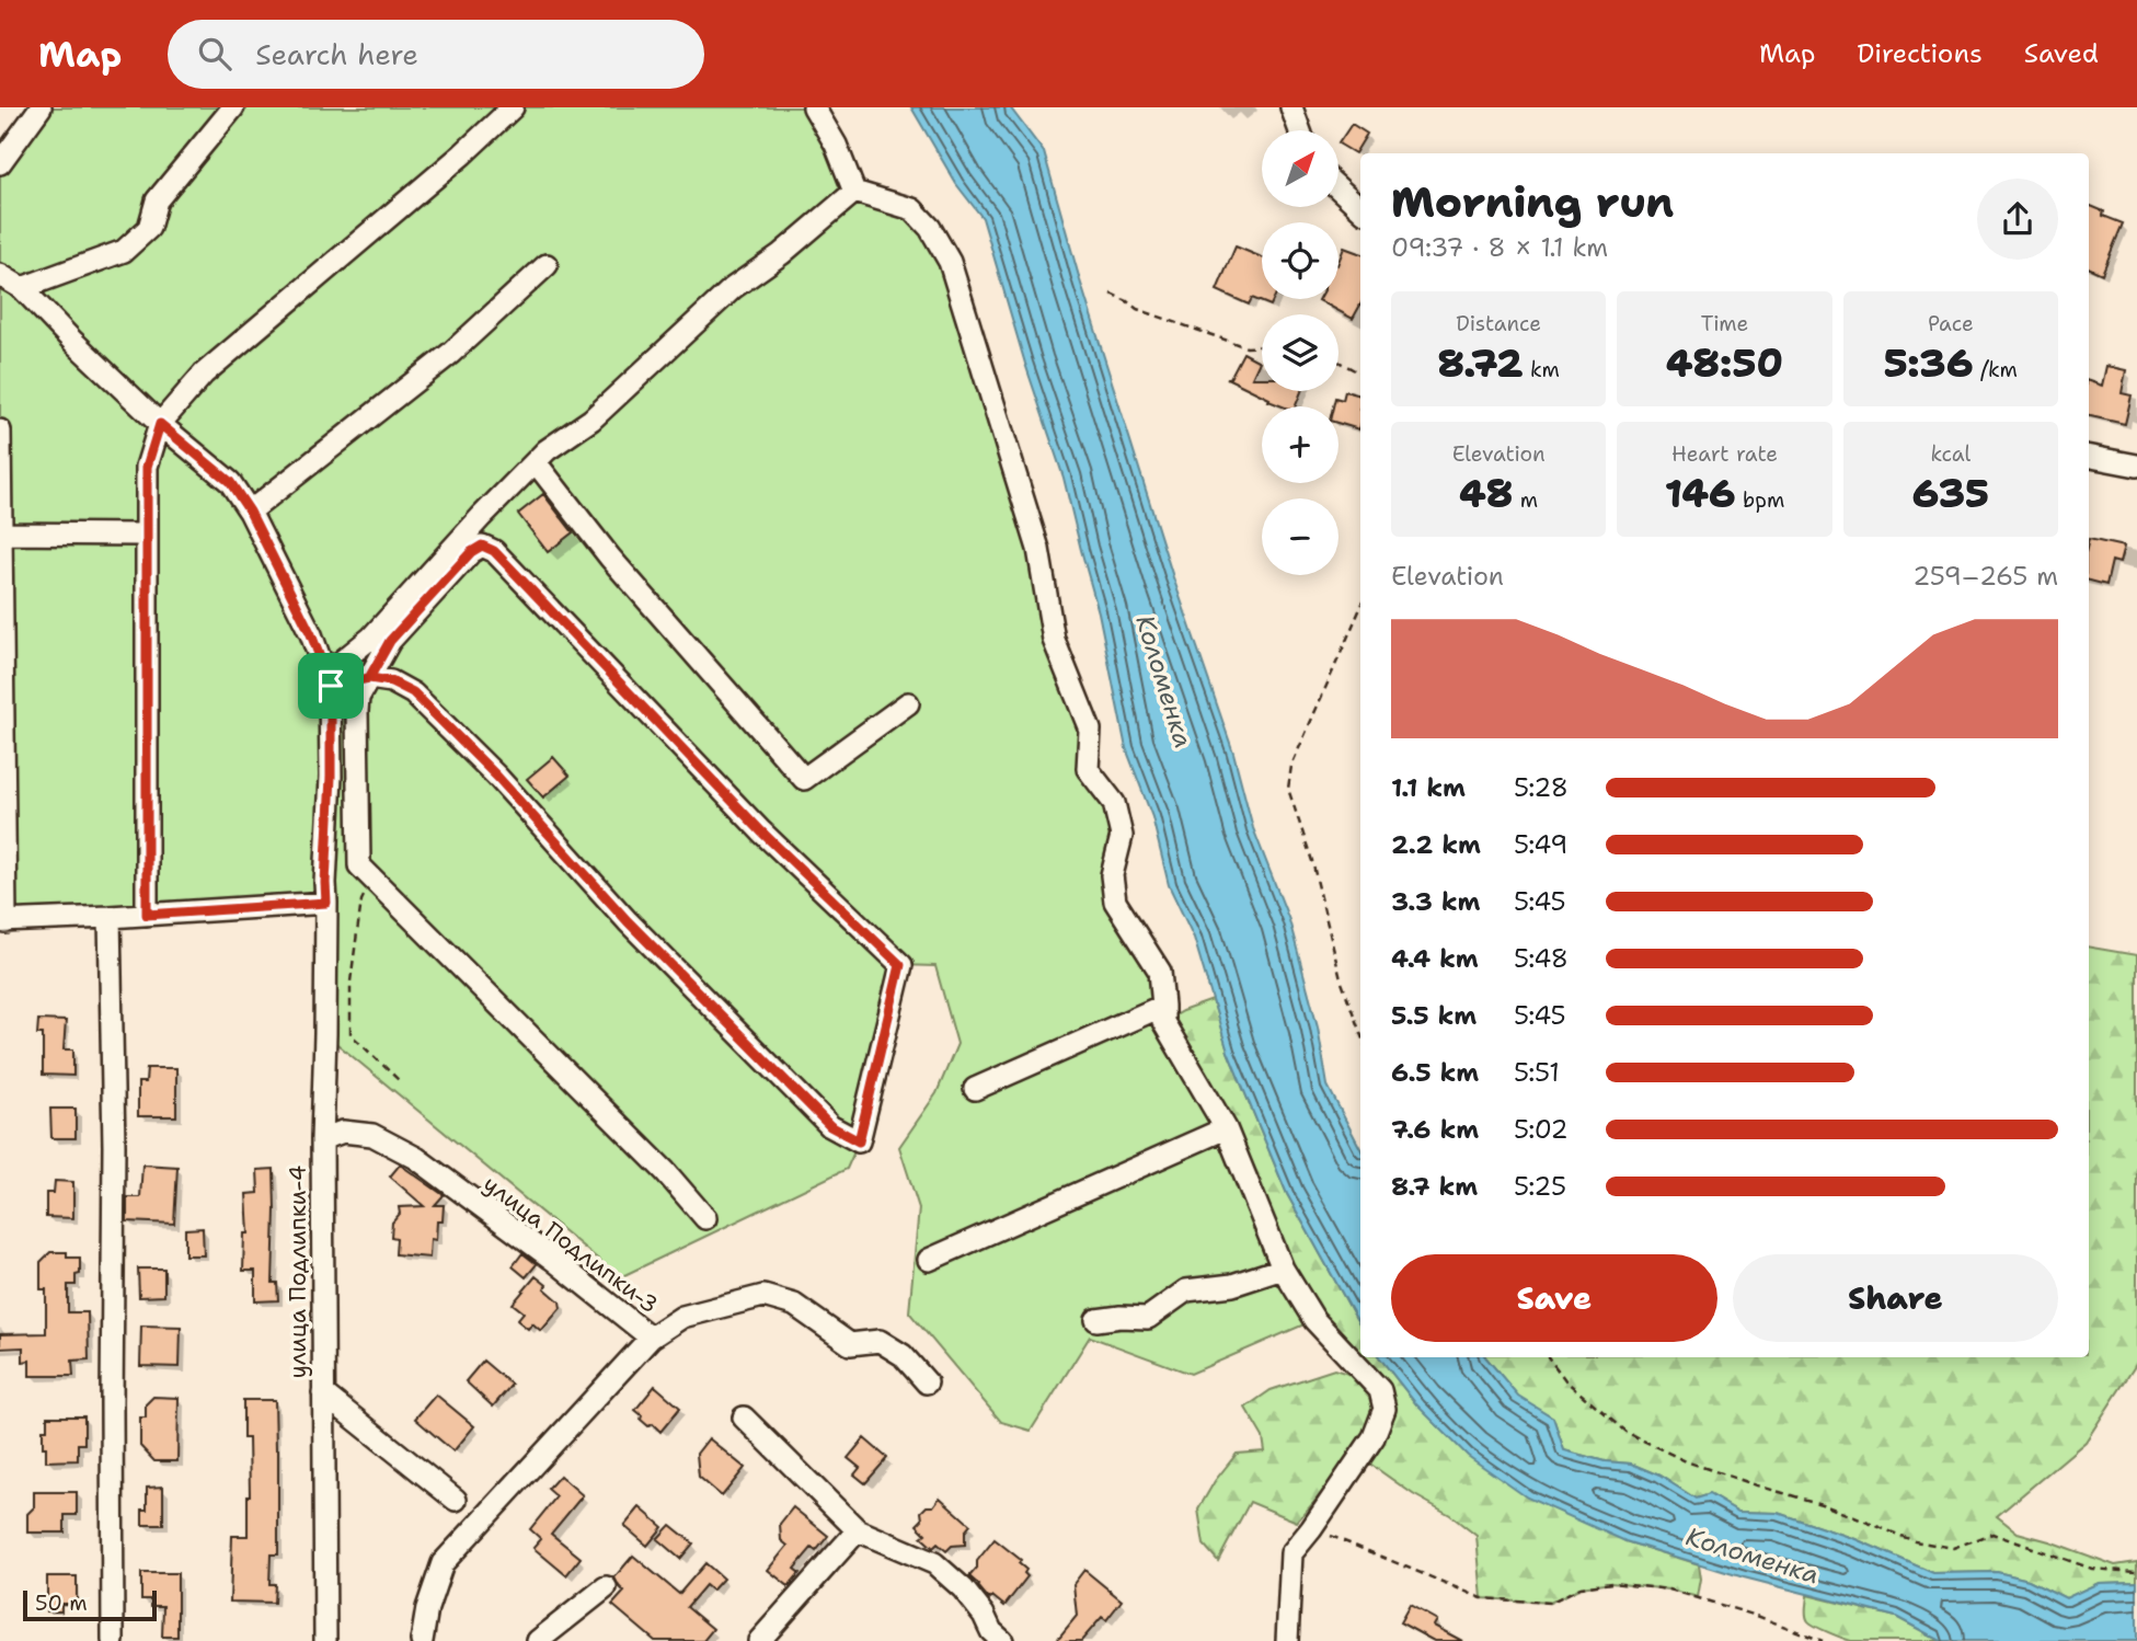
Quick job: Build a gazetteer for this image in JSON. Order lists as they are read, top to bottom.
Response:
{
  "streets": {
    "street": ["улица Подлипки-3", "улица Подлипки-4"]
  },
  "crossings": [
    ["улица Подлипки-3", "улица Подлипки-4"]
  ],
  "water": ["Коломенка"],
  "scale_bar": "50 m",
  "north": "top right",
  "page": {
    "header": "Map",
    "search": "Search here",
    "nav": ["Map", "Directions", "Saved"],
    "map_buttons": ["+", "−"],
    "heading": ["Morning run", "09:37 · 8 × 1.1 km"],
    "stats": [
      ["Distance", "8.72 km"],
      ["Time", "48:50"],
      ["Pace", "5:36 /km"],
      ["Elevation", "48 m"],
      ["Heart rate", "146 bpm"],
      ["kcal", "635"]
    ],
    "chart": ["Elevation", "259–265 m"],
    "list": [
      {
        "name": "1.1 km",
        "note": "5:28"
      },
      {
        "name": "2.2 km",
        "note": "5:49"
      },
      {
        "name": "3.3 km",
        "note": "5:45"
      },
      {
        "name": "4.4 km",
        "note": "5:48"
      },
      {
        "name": "5.5 km",
        "note": "5:45"
      },
      {
        "name": "6.5 km",
        "note": "5:51"
      },
      {
        "name": "7.6 km",
        "note": "5:02"
      },
      {
        "name": "8.7 km",
        "note": "5:25"
      }
    ],
    "buttons": ["Save", "Share"],
    "scale": "50 m"
  }
}
